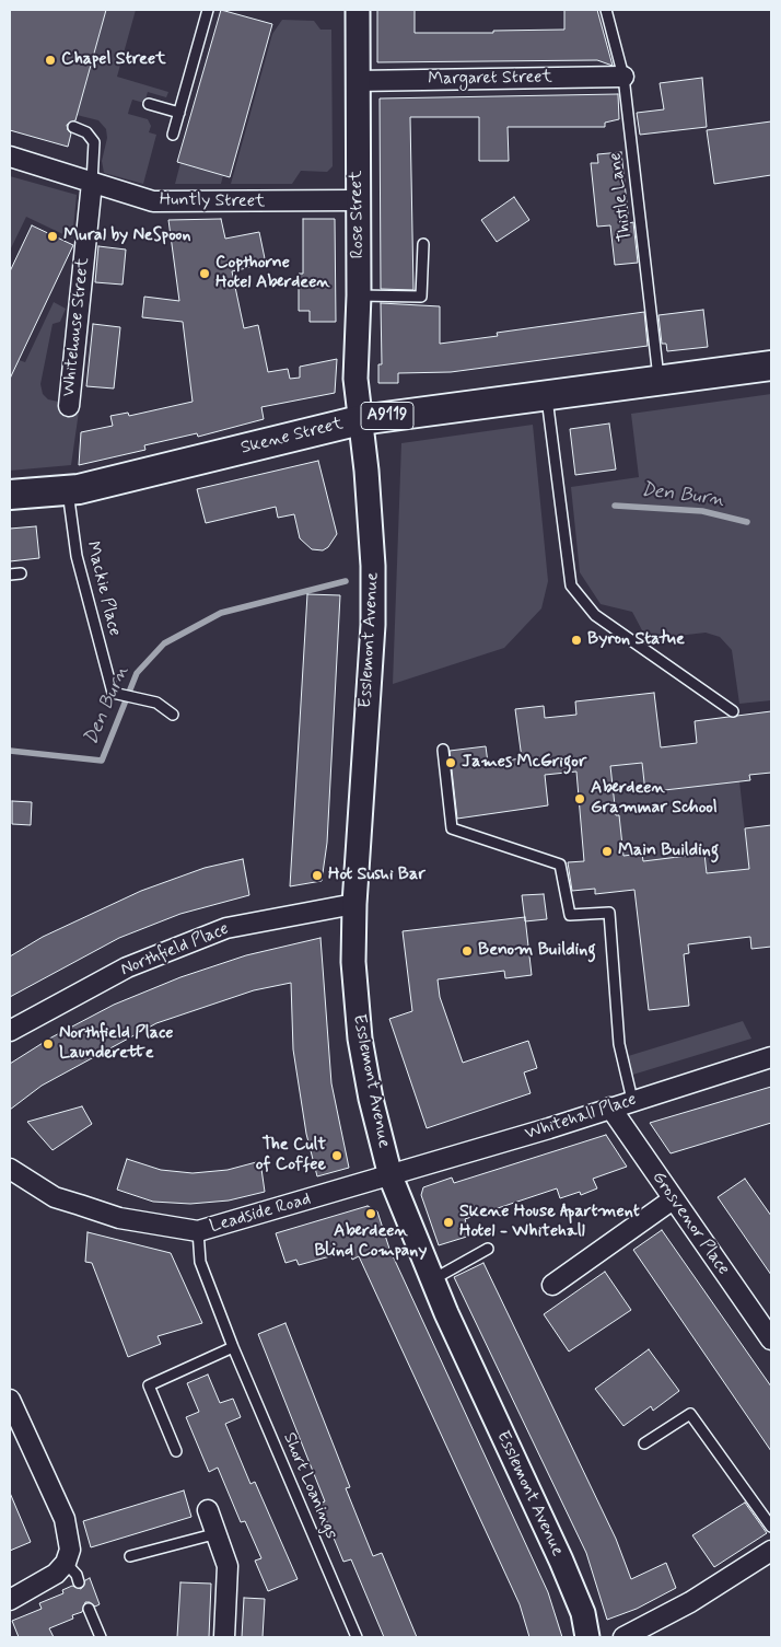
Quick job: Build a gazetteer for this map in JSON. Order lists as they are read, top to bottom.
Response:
{
  "streets": {
    "main road": ["A9119", "Skene Street"],
    "street": [
      "Margaret Street",
      "Huntly Street",
      "Rose Street",
      "Whitehouse Street",
      "Esslemont Avenue",
      "Northfield Place",
      "Whitehall Place",
      "Leadside Road",
      "Grosvenor Place"
    ],
    "lane": ["Thistle Lane", "Mackie Place", "Short Loanings"]
  },
  "crossings": [
    ["Margaret Street", "Thistle Lane"],
    ["Margaret Street", "Rose Street"],
    ["Thistle Lane", "Skene Street"],
    ["Huntly Street", "Rose Street"],
    ["Huntly Street", "Whitehouse Street"],
    ["Rose Street", "Skene Street"],
    ["Rose Street", "Esslemont Avenue"],
    ["Skene Street", "Mackie Place"],
    ["Skene Street", "Esslemont Avenue"],
    ["Esslemont Avenue", "Northfield Place"],
    ["Esslemont Avenue", "Whitehall Place"],
    ["Esslemont Avenue", "Leadside Road"],
    ["Whitehall Place", "Leadside Road"],
    ["Whitehall Place", "Grosvenor Place"],
    ["Leadside Road", "Short Loanings"]
  ],
  "water": ["Den Burn"],
  "places": [
    "Chapel Street",
    "Mural by NeSpoon",
    "Copthorne Hotel Aberdeen",
    "Byron Statue",
    "James McGrigor",
    "Aberdeen Grammar School",
    "Main Building",
    "Hot Sushi Bar",
    "Benom Building",
    "Northfield Place Launderette",
    "The Cult of Coffee",
    "Aberdeen Blind Company",
    "Skene House Apartment Hotel - Whitehall"
  ]
}
